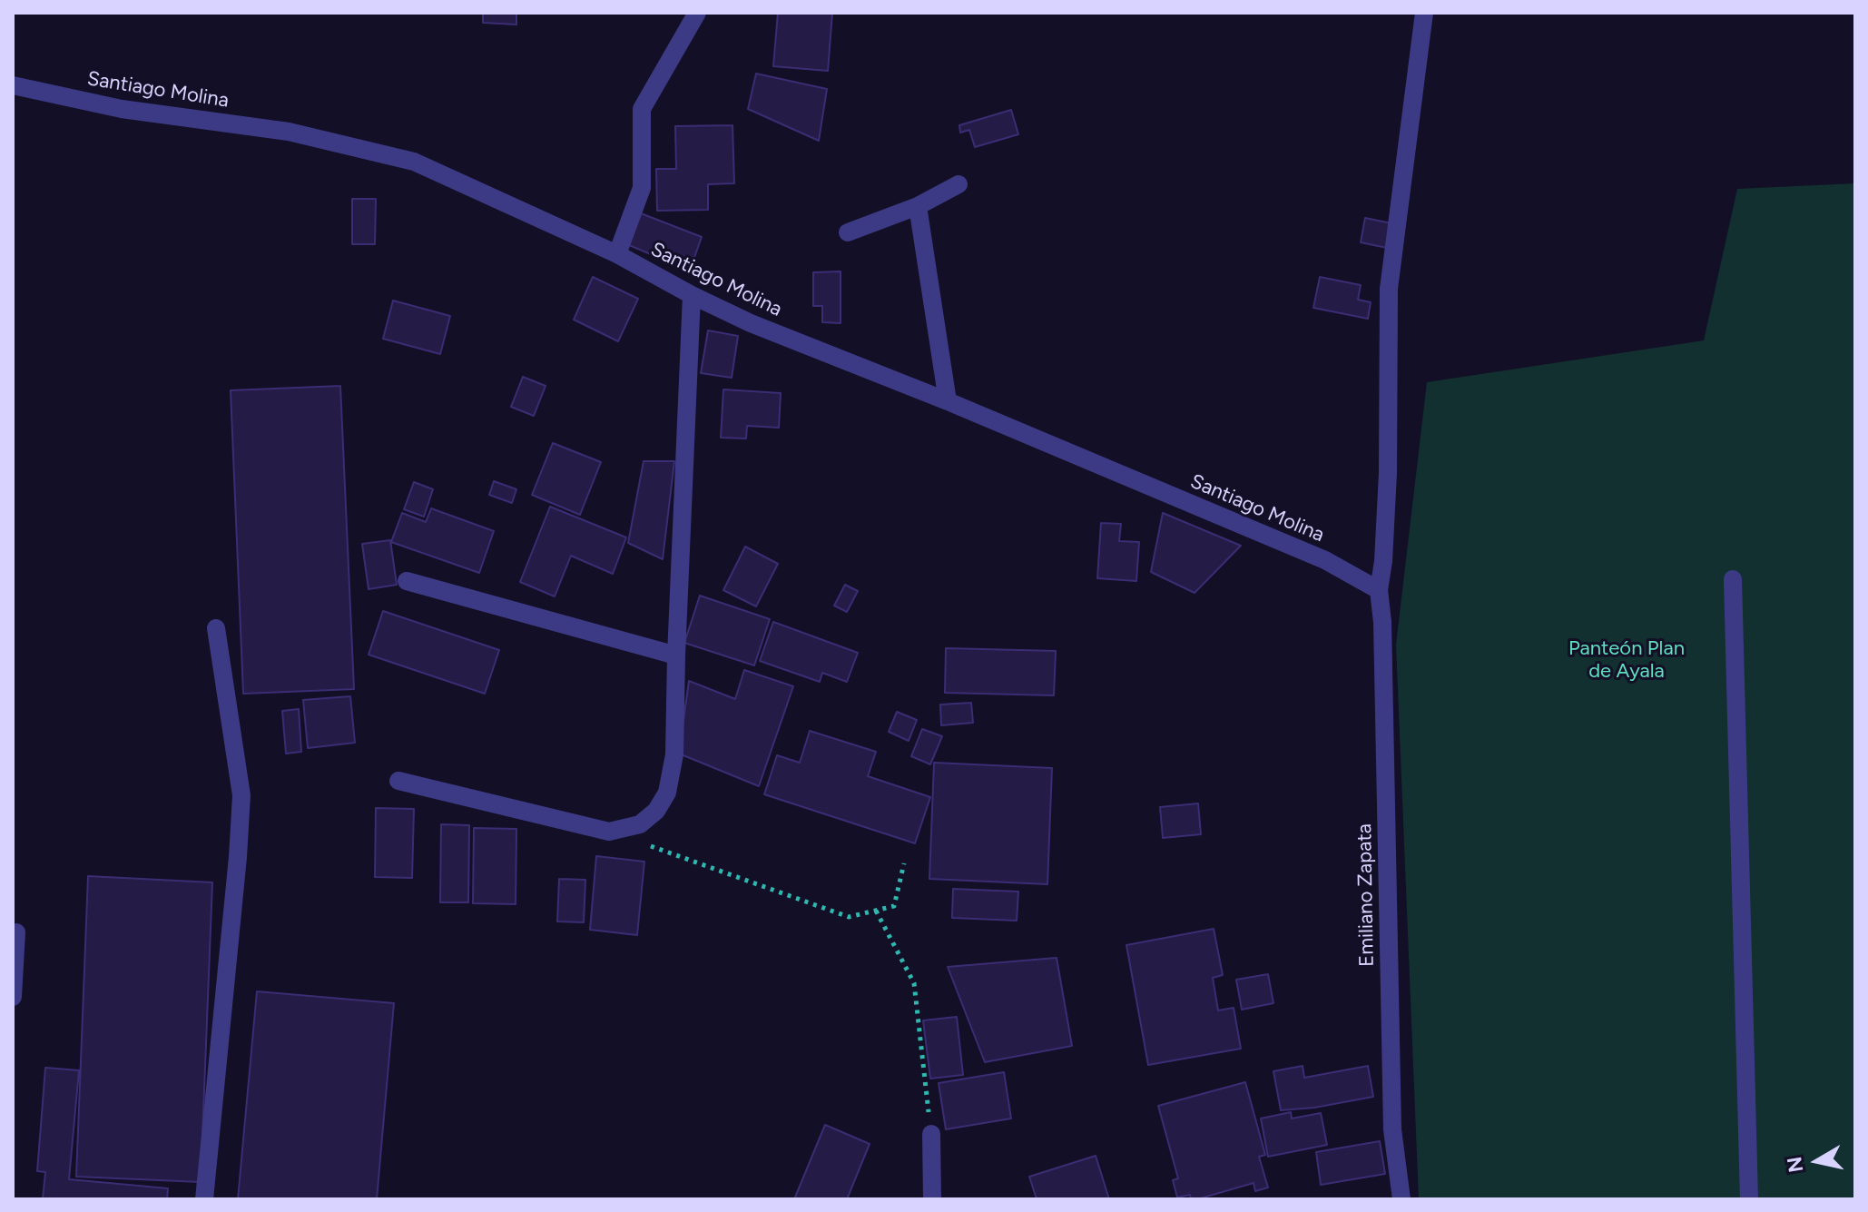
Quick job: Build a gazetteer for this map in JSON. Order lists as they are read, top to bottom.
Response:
{
  "streets": {
    "street": ["Santiago Molina", "Emiliano Zapata"]
  },
  "crossings": [
    ["Santiago Molina", "Emiliano Zapata"]
  ],
  "parks": ["Panteón Plan de Ayala"],
  "north": "left"
}
